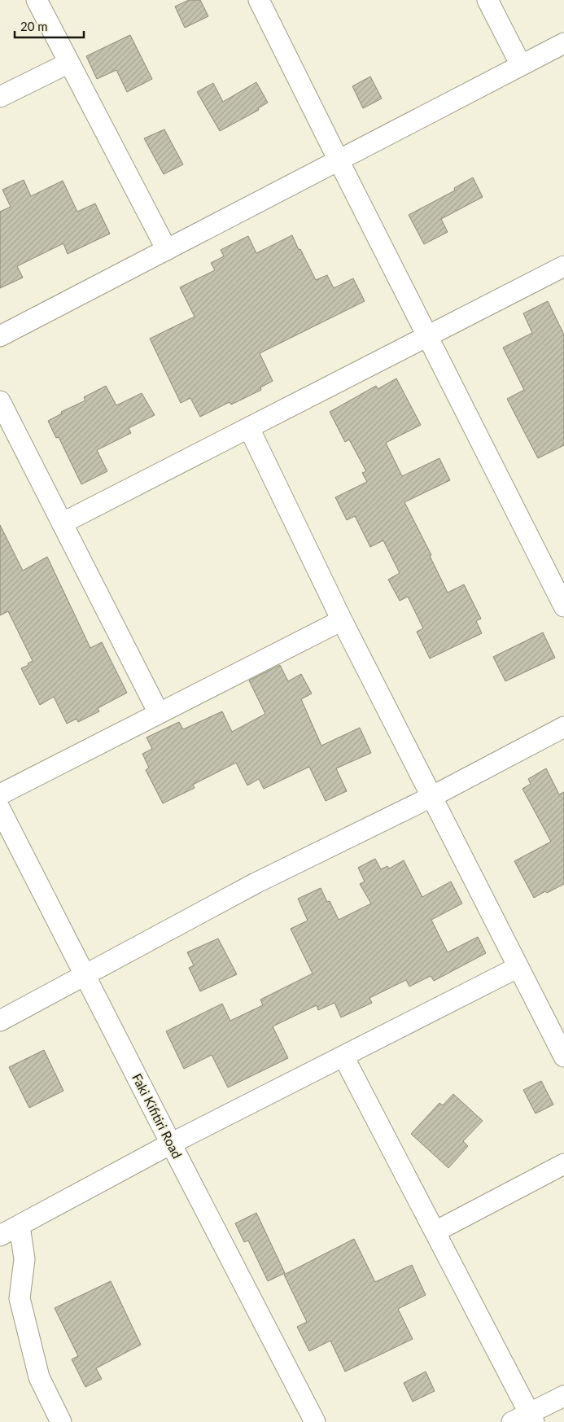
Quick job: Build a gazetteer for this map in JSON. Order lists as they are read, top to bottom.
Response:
{
  "streets": {
    "street": ["Faki Kifitiri Road"]
  },
  "scale_bar": "20 m"
}
